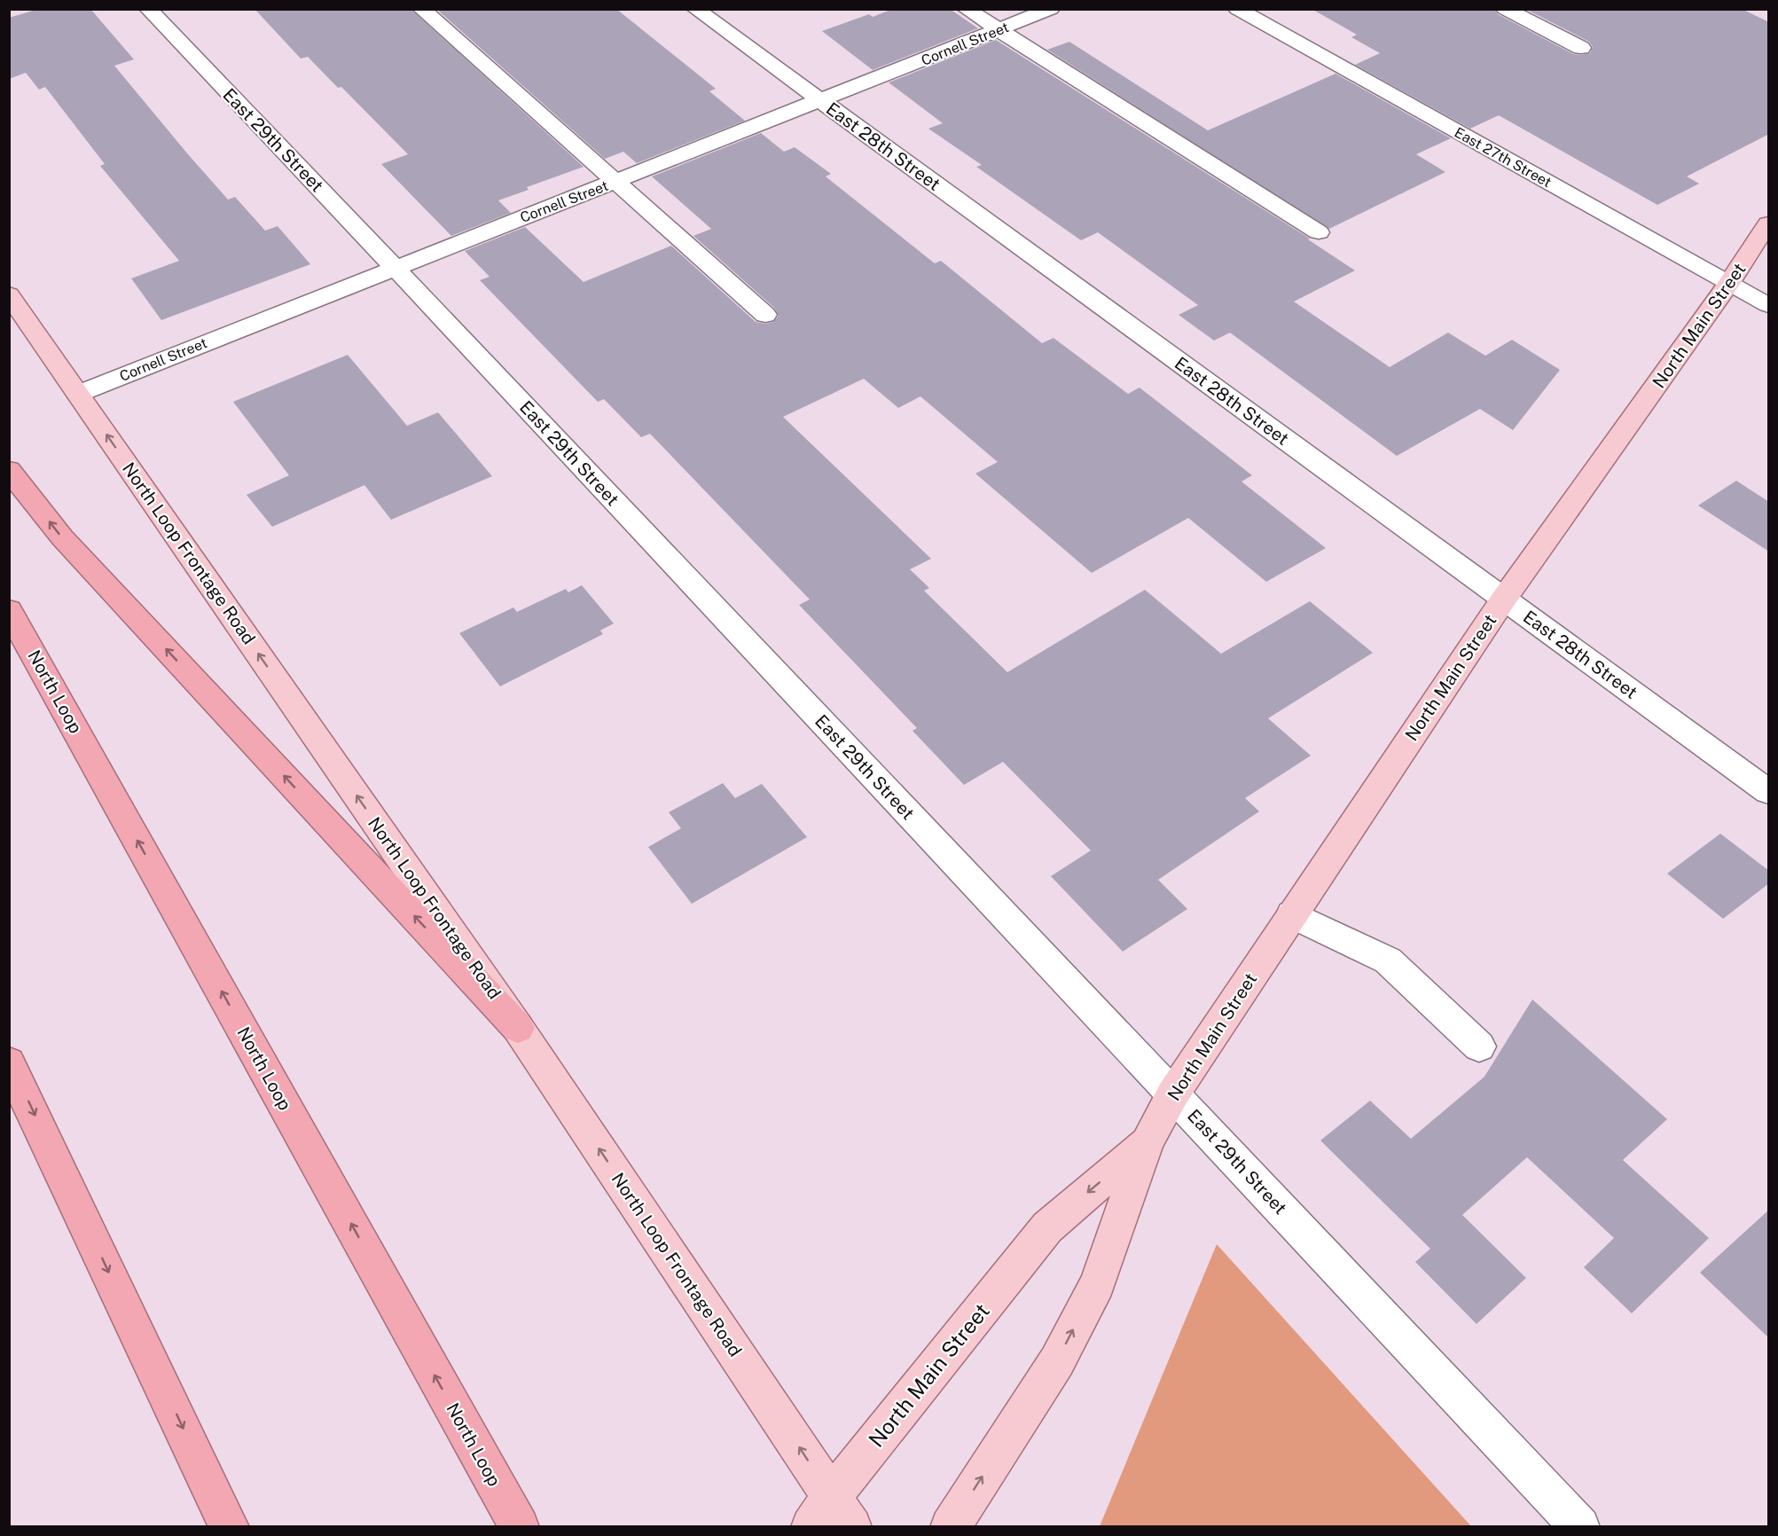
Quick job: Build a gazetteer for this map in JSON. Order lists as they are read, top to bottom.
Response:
{
  "streets": {
    "highway": ["North Loop"],
    "main road": ["North Main Street", "North Loop Frontage Road"],
    "street": [
      "Cornell Street",
      "East 29th Street",
      "East 28th Street",
      "East 27th Street"
    ]
  },
  "crossings": [
    ["Cornell Street", "East 29th Street"],
    ["Cornell Street", "East 28th Street"],
    ["Cornell Street", "North Loop Frontage Road"],
    ["East 29th Street", "North Main Street"],
    ["East 28th Street", "North Main Street"],
    ["East 27th Street", "North Main Street"],
    ["North Main Street", "North Loop Frontage Road"]
  ],
  "one_way": ["North Loop Frontage Road"]
}
